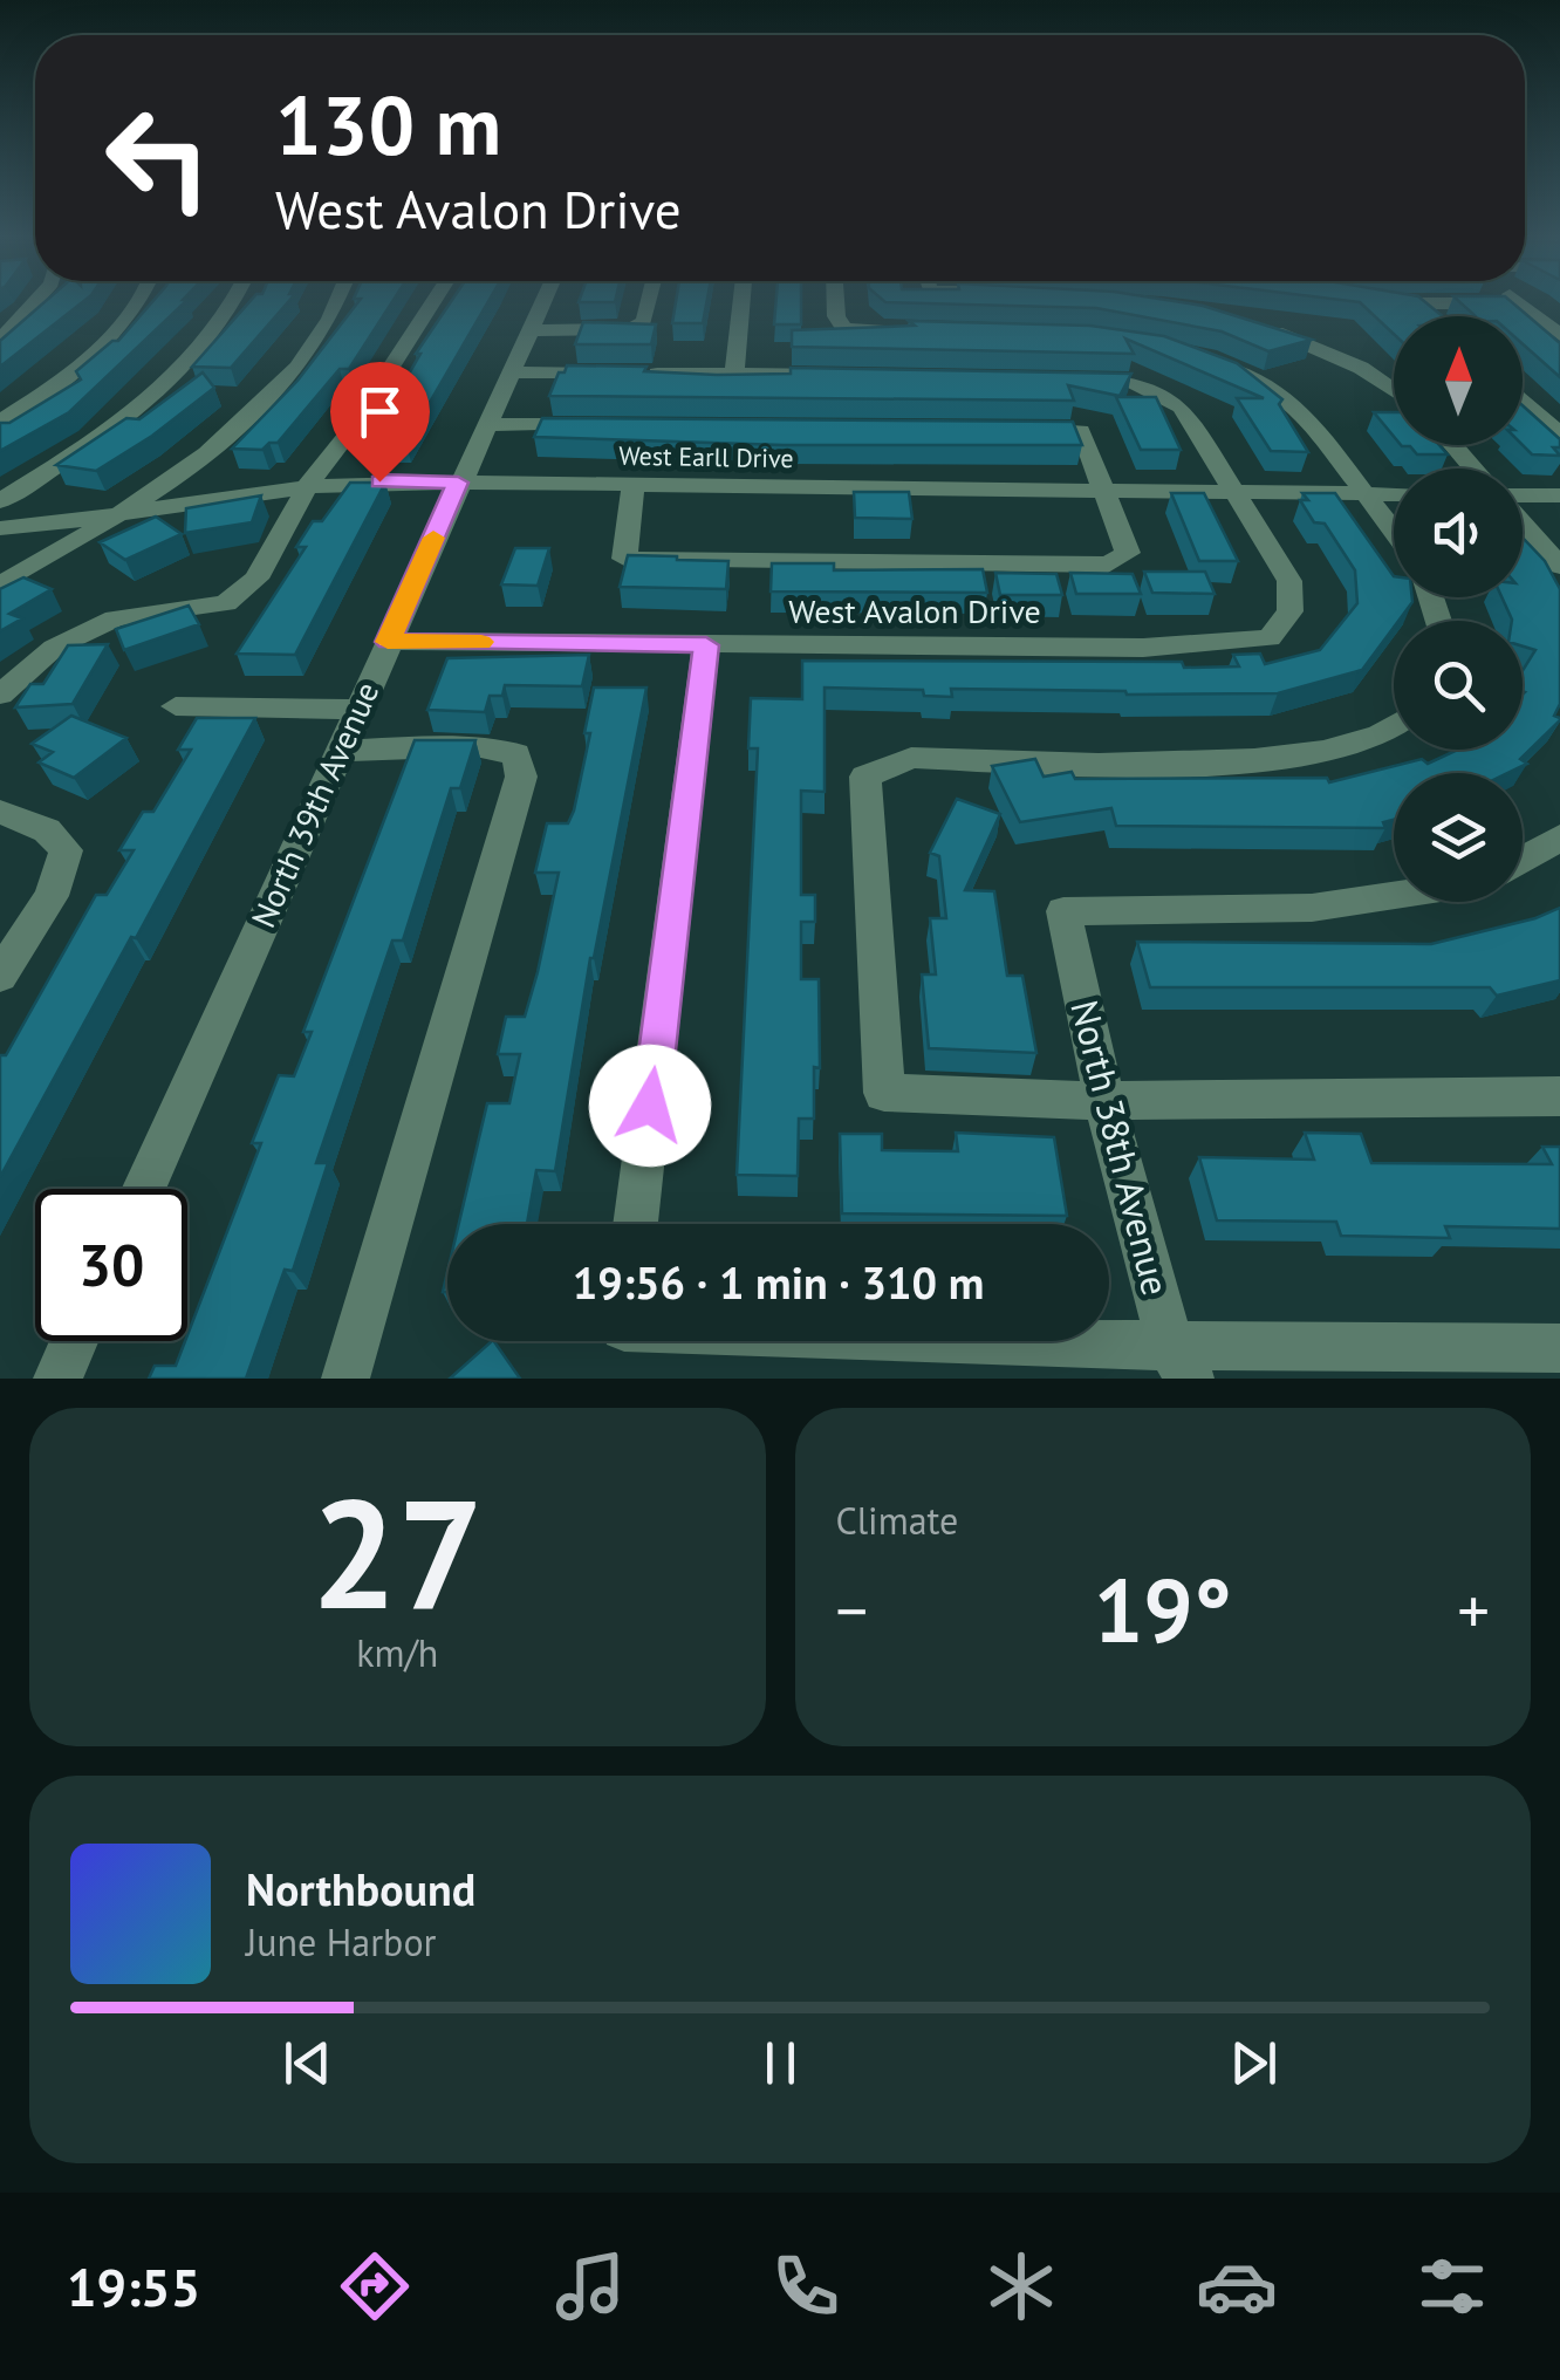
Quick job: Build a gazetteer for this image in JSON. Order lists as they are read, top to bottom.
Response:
{
  "streets": {
    "street": [
      "West Earll Drive",
      "West Avalon Drive",
      "North 39th Avenue",
      "North 38th Avenue"
    ]
  },
  "crossings": [
    ["West Earll Drive", "West Avalon Drive"],
    ["West Earll Drive", "North 39th Avenue"],
    ["West Avalon Drive", "North 39th Avenue"]
  ],
  "north": "top",
  "page": {
    "turn": ["130 m", "West Avalon Drive"],
    "limit": "30",
    "trip": "19:56 · 1 min · 310 m",
    "tile": [
      ["27", "km/h"],
      "Climate"
    ],
    "heat": ["−", "19°", "+"],
    "song": ["Northbound", "June Harbor"],
    "tabs": "19:55"
  }
}
